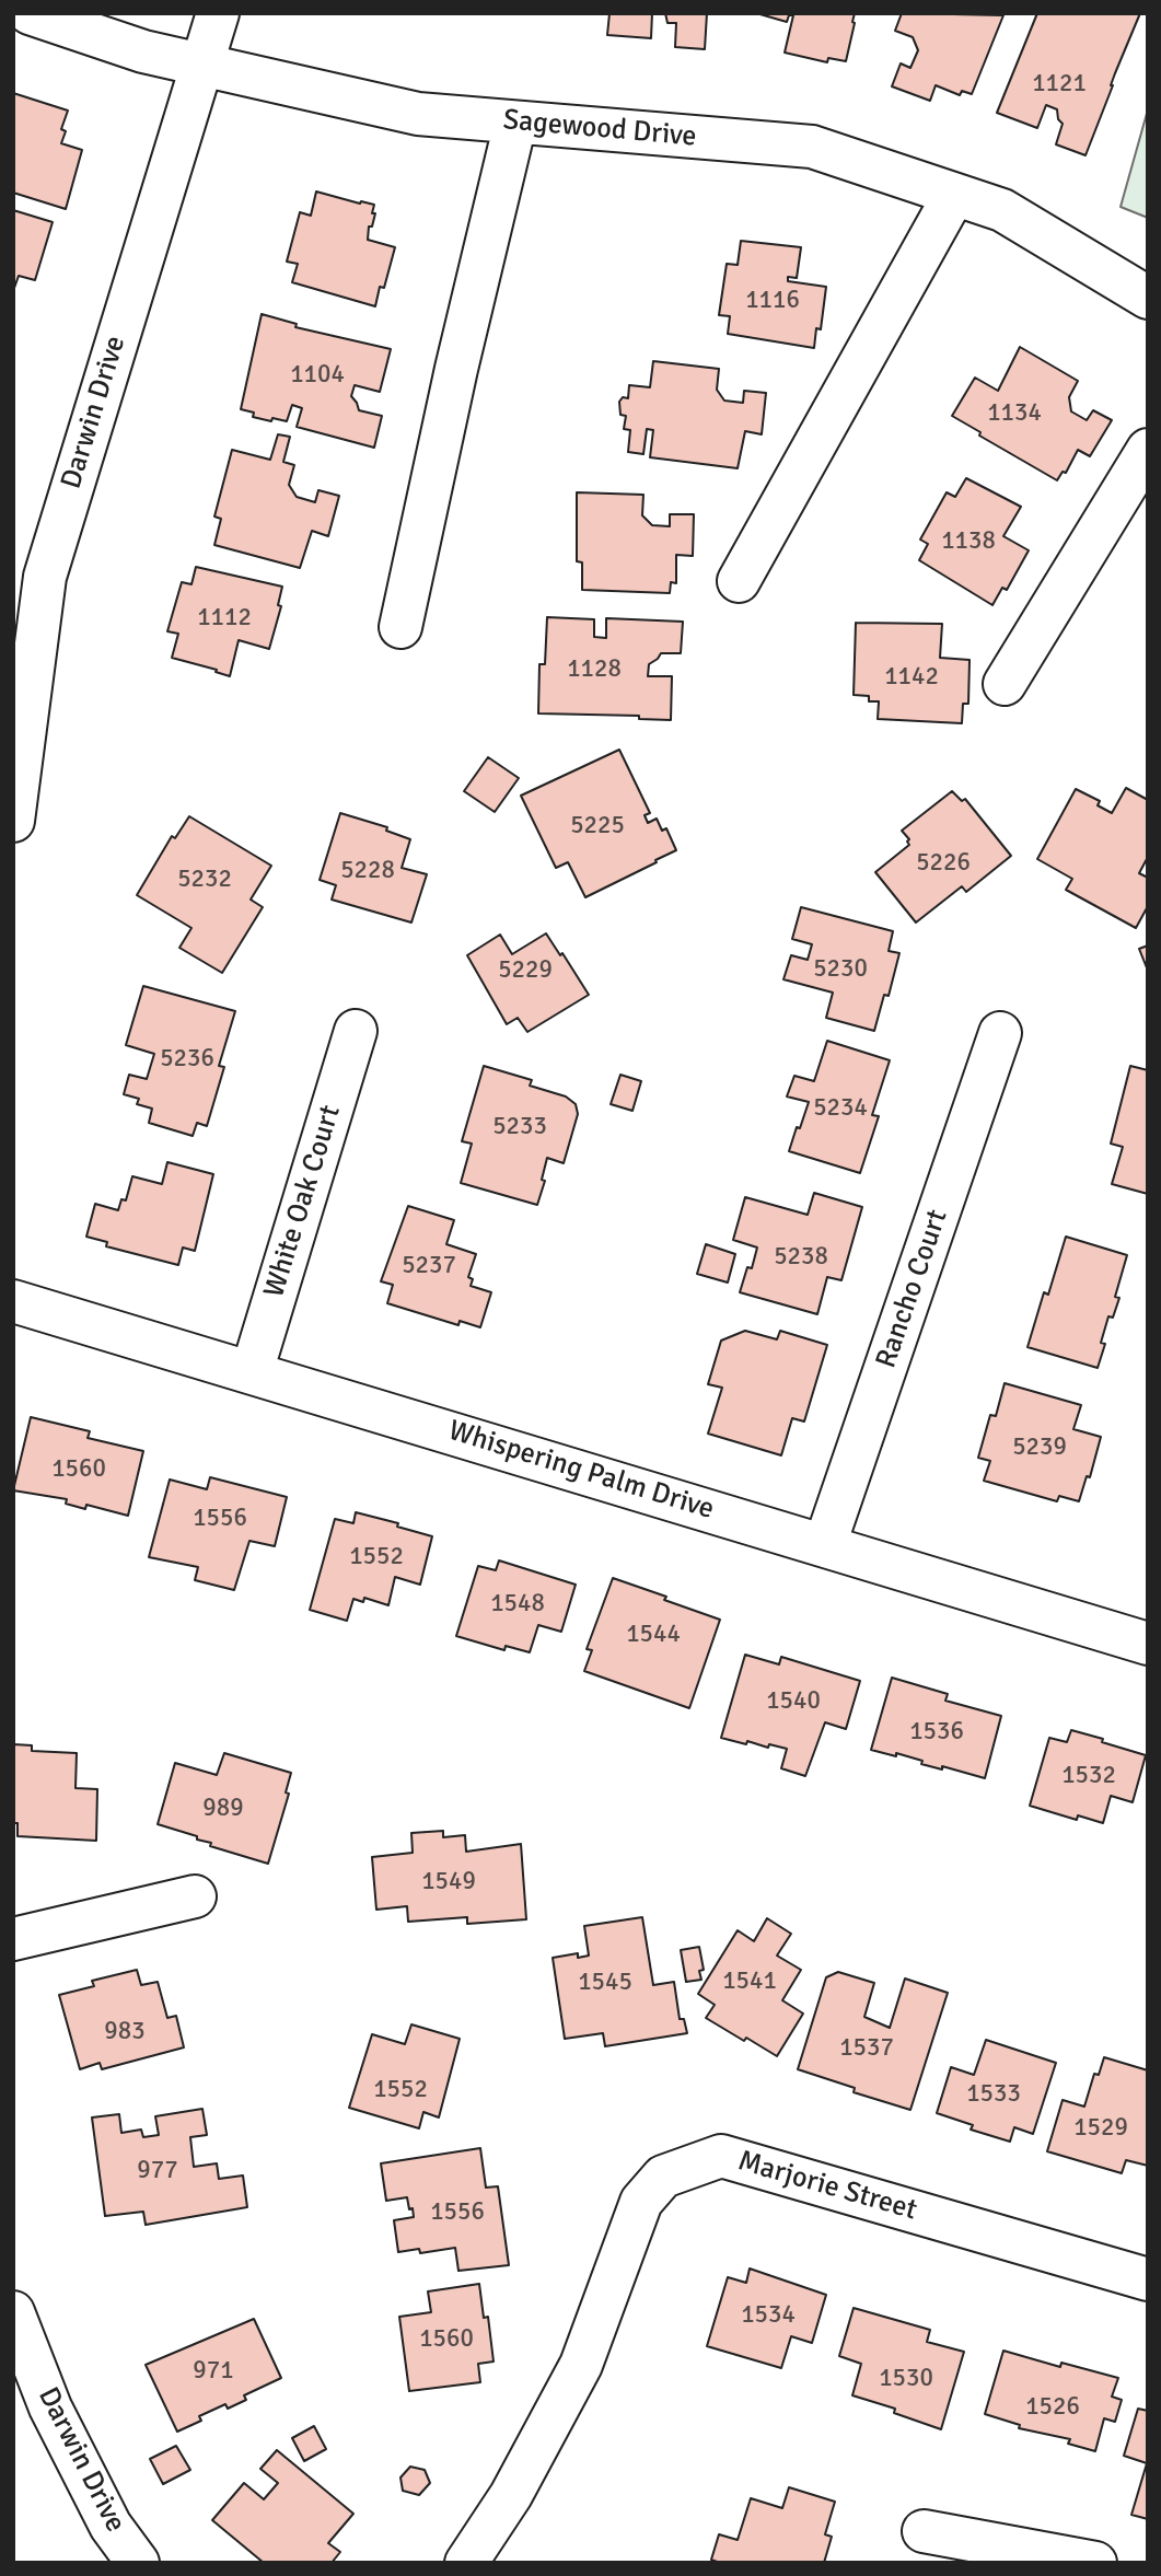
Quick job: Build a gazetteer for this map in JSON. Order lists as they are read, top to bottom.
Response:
{
  "streets": {
    "street": [
      "Sagewood Drive",
      "Darwin Drive",
      "White Oak Court",
      "Rancho Court",
      "Whispering Palm Drive",
      "Marjorie Street"
    ]
  },
  "crossings": [
    ["Sagewood Drive", "Darwin Drive"],
    ["White Oak Court", "Whispering Palm Drive"],
    ["Rancho Court", "Whispering Palm Drive"]
  ],
  "house_numbers": [
    "1121",
    "1116",
    "1104",
    "1134",
    "1138",
    "1112",
    "1128",
    "1142",
    "5225",
    "5226",
    "5228",
    "5232",
    "5230",
    "5229",
    "5236",
    "5234",
    "5233",
    "5238",
    "5237",
    "5239",
    "1560",
    "1556",
    "1552",
    "1548",
    "1544",
    "1540",
    "1536",
    "1532",
    "989",
    "1549",
    "1541",
    "1545",
    "983",
    "1537",
    "1552",
    "1533",
    "1529",
    "977",
    "1556",
    "1534",
    "1560",
    "971",
    "1530",
    "1526"
  ]
}
